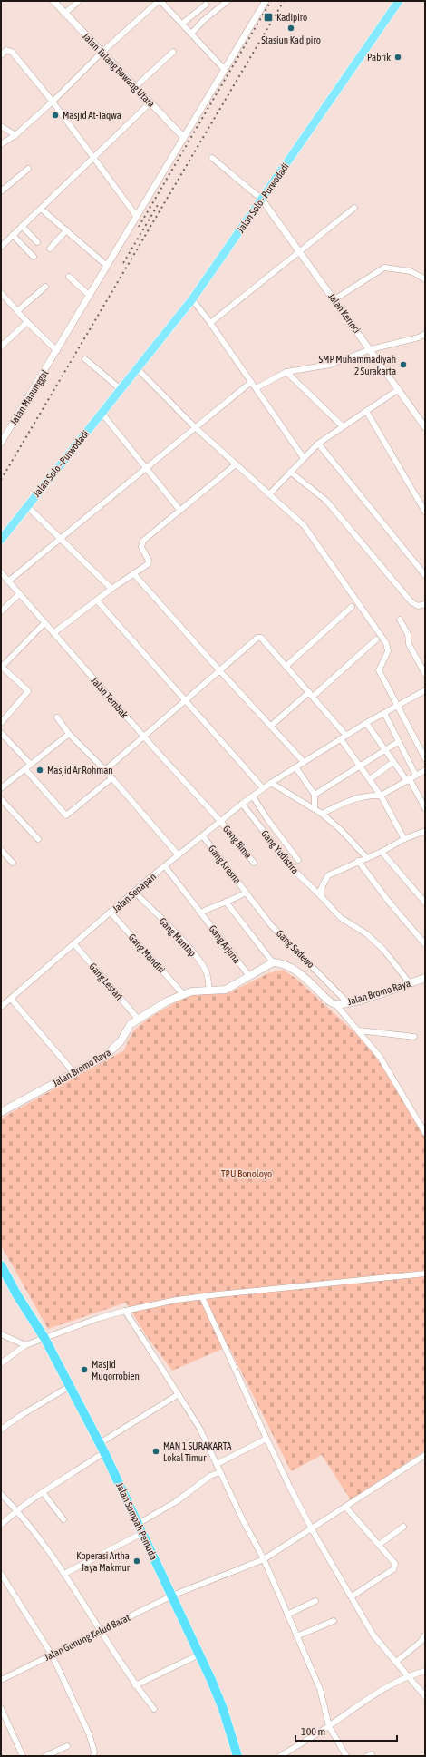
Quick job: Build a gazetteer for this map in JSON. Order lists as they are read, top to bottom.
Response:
{
  "streets": {
    "highway": ["Jalan Sumpah Pemuda"],
    "main road": ["Jalan Solo - Purwodadi", "Jalan Bromo Raya"],
    "street": [
      "Jalan Tulang Bawang Utara",
      "Jalan Kerinci",
      "Jalan Manunggal",
      "Jalan Tembak",
      "Gang Bima",
      "Gang Yudistira",
      "Gang Kresna",
      "Jalan Senapan",
      "Gang Mantap",
      "Gang Arjuna",
      "Gang Sadewo",
      "Gang Mandiri",
      "Gang Lestari",
      "Jalan Gunung Kelud Barat"
    ]
  },
  "crossings": [
    ["Jalan Tulang Bawang Utara", "Jalan Manunggal"],
    ["Jalan Solo - Purwodadi", "Jalan Kerinci"],
    ["Jalan Tembak", "Gang Bima"],
    ["Jalan Tembak", "Jalan Senapan"],
    ["Gang Bima", "Jalan Senapan"],
    ["Gang Yudistira", "Jalan Senapan"],
    ["Gang Yudistira", "Jalan Bromo Raya"],
    ["Gang Kresna", "Jalan Senapan"],
    ["Gang Kresna", "Gang Sadewo"],
    ["Jalan Senapan", "Gang Mantap"],
    ["Jalan Senapan", "Gang Arjuna"],
    ["Jalan Senapan", "Gang Mandiri"],
    ["Jalan Senapan", "Gang Lestari"],
    ["Gang Mantap", "Jalan Bromo Raya"],
    ["Gang Arjuna", "Jalan Bromo Raya"],
    ["Gang Sadewo", "Jalan Bromo Raya"],
    ["Gang Mandiri", "Jalan Bromo Raya"],
    ["Gang Lestari", "Jalan Bromo Raya"],
    ["Jalan Sumpah Pemuda", "Jalan Gunung Kelud Barat"]
  ],
  "parks": ["TPU Bonoloyo"],
  "places": {
    "transit": ["Kadipiro"],
    "other": [
      "Stasiun Kadipiro",
      "Pabrik",
      "Masjid At-Taqwa",
      "SMP Muhammadiyah 2 Surakarta",
      "Masjid Ar Rohman",
      "Masjid Muqorrobien",
      "MAN 1 SURAKARTA Lokal Timur",
      "Koperasi Artha Jaya Makmur"
    ]
  },
  "scale_bar": "100 m"
}
